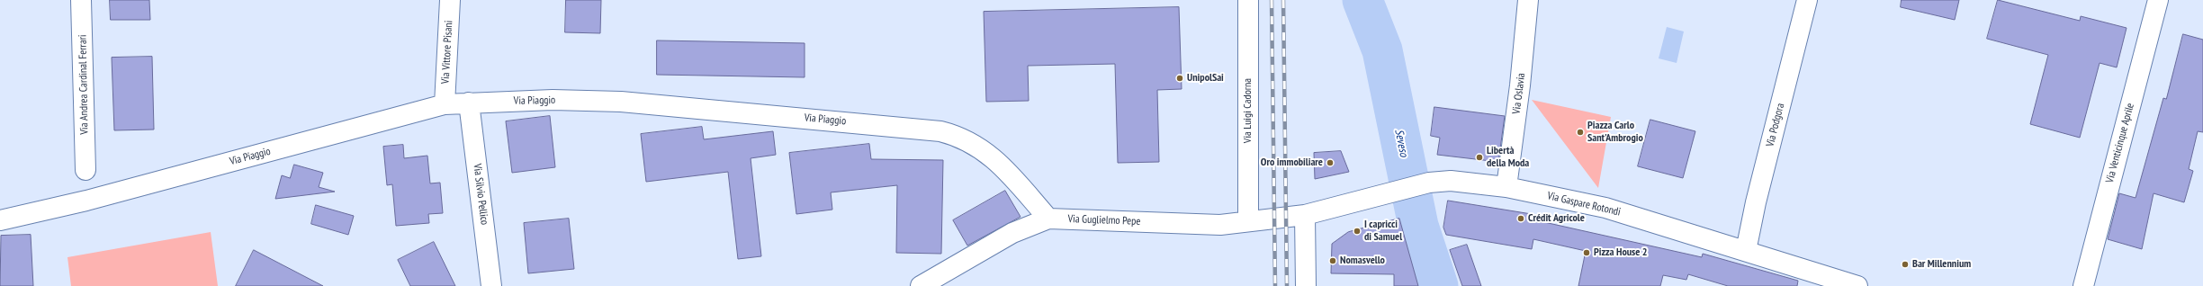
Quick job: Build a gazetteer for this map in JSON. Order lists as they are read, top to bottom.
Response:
{
  "streets": {
    "street": [
      "Via Vittore Pisani",
      "Via Andrea Cardinal Ferrari",
      "Via Oslavia",
      "Via Piaggio",
      "Via Luigi Cadorna",
      "Via Podgora",
      "Via Venticinque Aprile",
      "Via Silvio Pellico",
      "Via Gaspare Rotondi",
      "Via Guglielmo Pepe"
    ]
  },
  "crossings": [
    ["Via Vittore Pisani", "Via Piaggio"],
    ["Via Oslavia", "Via Gaspare Rotondi"],
    ["Via Piaggio", "Via Silvio Pellico"],
    ["Via Piaggio", "Via Guglielmo Pepe"],
    ["Via Luigi Cadorna", "Via Guglielmo Pepe"],
    ["Via Podgora", "Via Gaspare Rotondi"],
    ["Via Gaspare Rotondi", "Via Guglielmo Pepe"]
  ],
  "water": ["Seveso"],
  "places": [
    "UnipolSai",
    "Piazza Carlo Sant'Ambrogio",
    "Libertà della Moda",
    "Oro immobiliare",
    "Crédit Agricole",
    "I capricci di Samuel",
    "Pizza House 2",
    "Nomasvello",
    "Bar Millennium"
  ]
}
